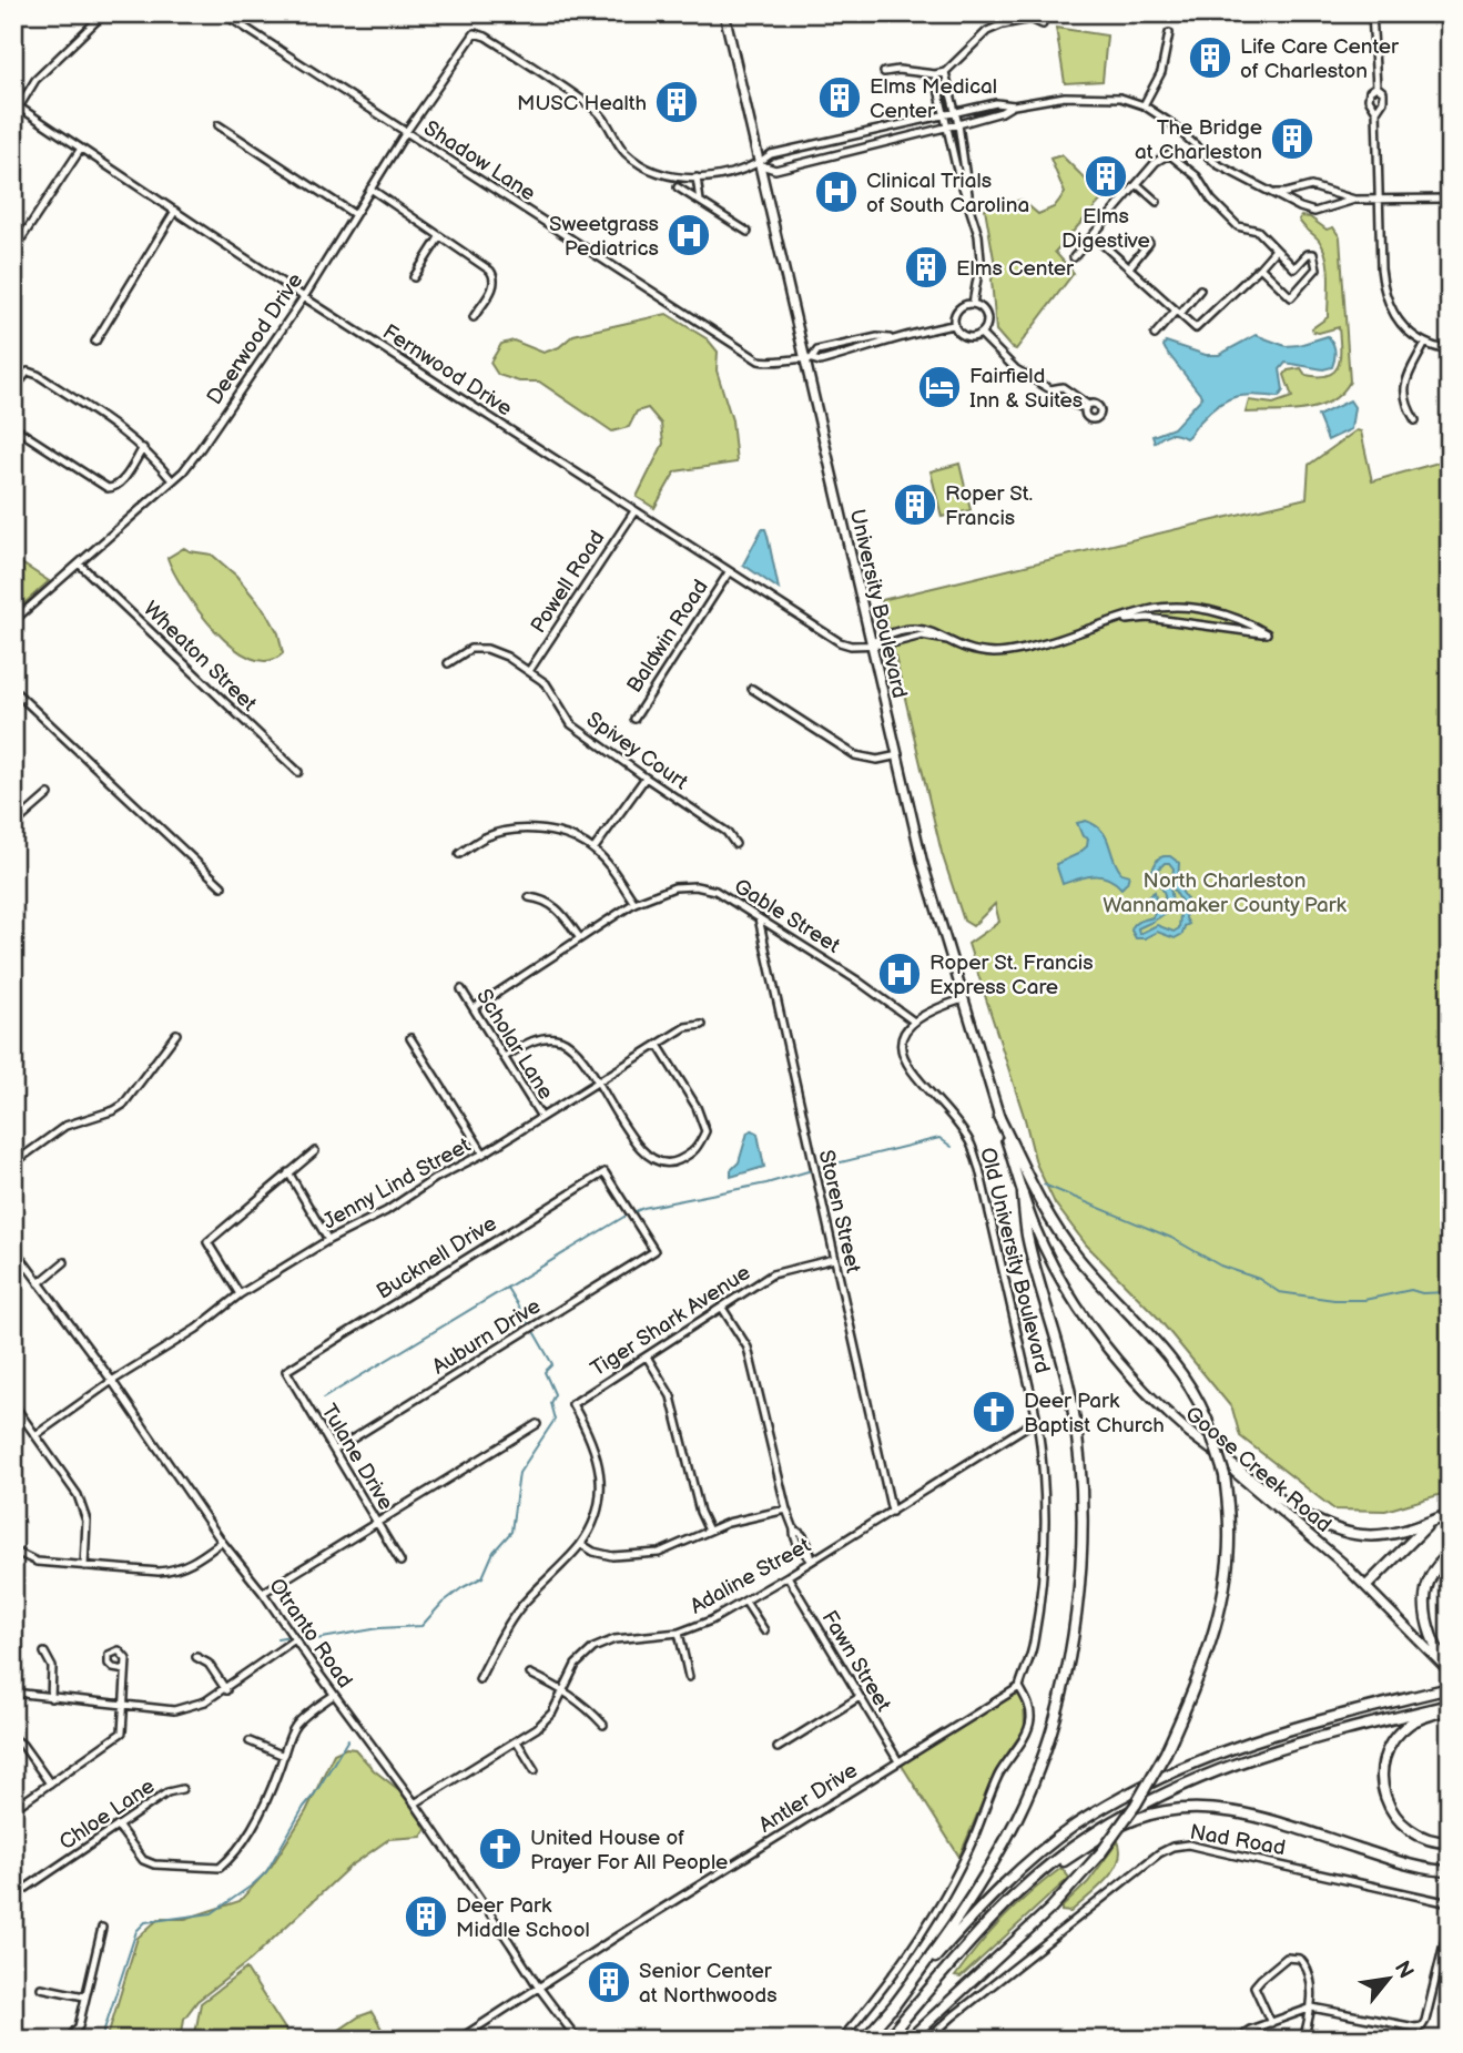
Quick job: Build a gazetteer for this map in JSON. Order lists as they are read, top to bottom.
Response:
{
  "streets": {
    "main road": ["University Boulevard", "Goose Creek Road"],
    "street": [
      "Shadow Lane",
      "Deerwood Drive",
      "Fernwood Drive",
      "Powell Road",
      "Baldwin Road",
      "Wheaton Street",
      "Spivey Court",
      "Gable Street",
      "Scholar Lane",
      "Jenny Lind Street",
      "Storen Street",
      "Bucknell Drive",
      "Old University Boulevard",
      "Tiger Shark Avenue",
      "Auburn Drive",
      "Tulane Drive",
      "Adaline Street",
      "Otranto Road",
      "Fawn Street",
      "Antler Drive",
      "Chloe Lane",
      "Nad Road"
    ]
  },
  "crossings": [
    ["Shadow Lane", "Deerwood Drive"],
    ["Shadow Lane", "University Boulevard"],
    ["Deerwood Drive", "Fernwood Drive"],
    ["Deerwood Drive", "Wheaton Street"],
    ["Fernwood Drive", "Powell Road"],
    ["Fernwood Drive", "University Boulevard"],
    ["Fernwood Drive", "Baldwin Road"],
    ["Powell Road", "Spivey Court"],
    ["University Boulevard", "Goose Creek Road"],
    ["Gable Street", "Scholar Lane"],
    ["Gable Street", "Storen Street"],
    ["Gable Street", "Old University Boulevard"],
    ["Scholar Lane", "Jenny Lind Street"],
    ["Jenny Lind Street", "Otranto Road"],
    ["Storen Street", "Tiger Shark Avenue"],
    ["Storen Street", "Adaline Street"],
    ["Bucknell Drive", "Auburn Drive"],
    ["Bucknell Drive", "Tulane Drive"],
    ["Old University Boulevard", "Adaline Street"],
    ["Old University Boulevard", "Antler Drive"],
    ["Auburn Drive", "Tulane Drive"],
    ["Adaline Street", "Otranto Road"],
    ["Adaline Street", "Fawn Street"],
    ["Otranto Road", "Antler Drive"],
    ["Fawn Street", "Antler Drive"]
  ],
  "parks": ["North Charleston Wannamaker County Park"],
  "places": {
    "building": [
      "Life Care Center of Charleston",
      "Elms Medical Center",
      "MUSC Health",
      "The Bridge at Charleston",
      "Elms Digestive",
      "Elms Center",
      "Roper St. Francis",
      "Deer Park Middle School",
      "Senior Center at Northwoods"
    ],
    "hospital": ["Clinical Trials of South Carolina", "Sweetgrass Pediatrics", "Roper St. Francis Express Care"],
    "hotel": ["Fairfield Inn & Suites"],
    "church": ["Deer Park Baptist Church", "United House of Prayer For All People"]
  },
  "north": "top right"
}
